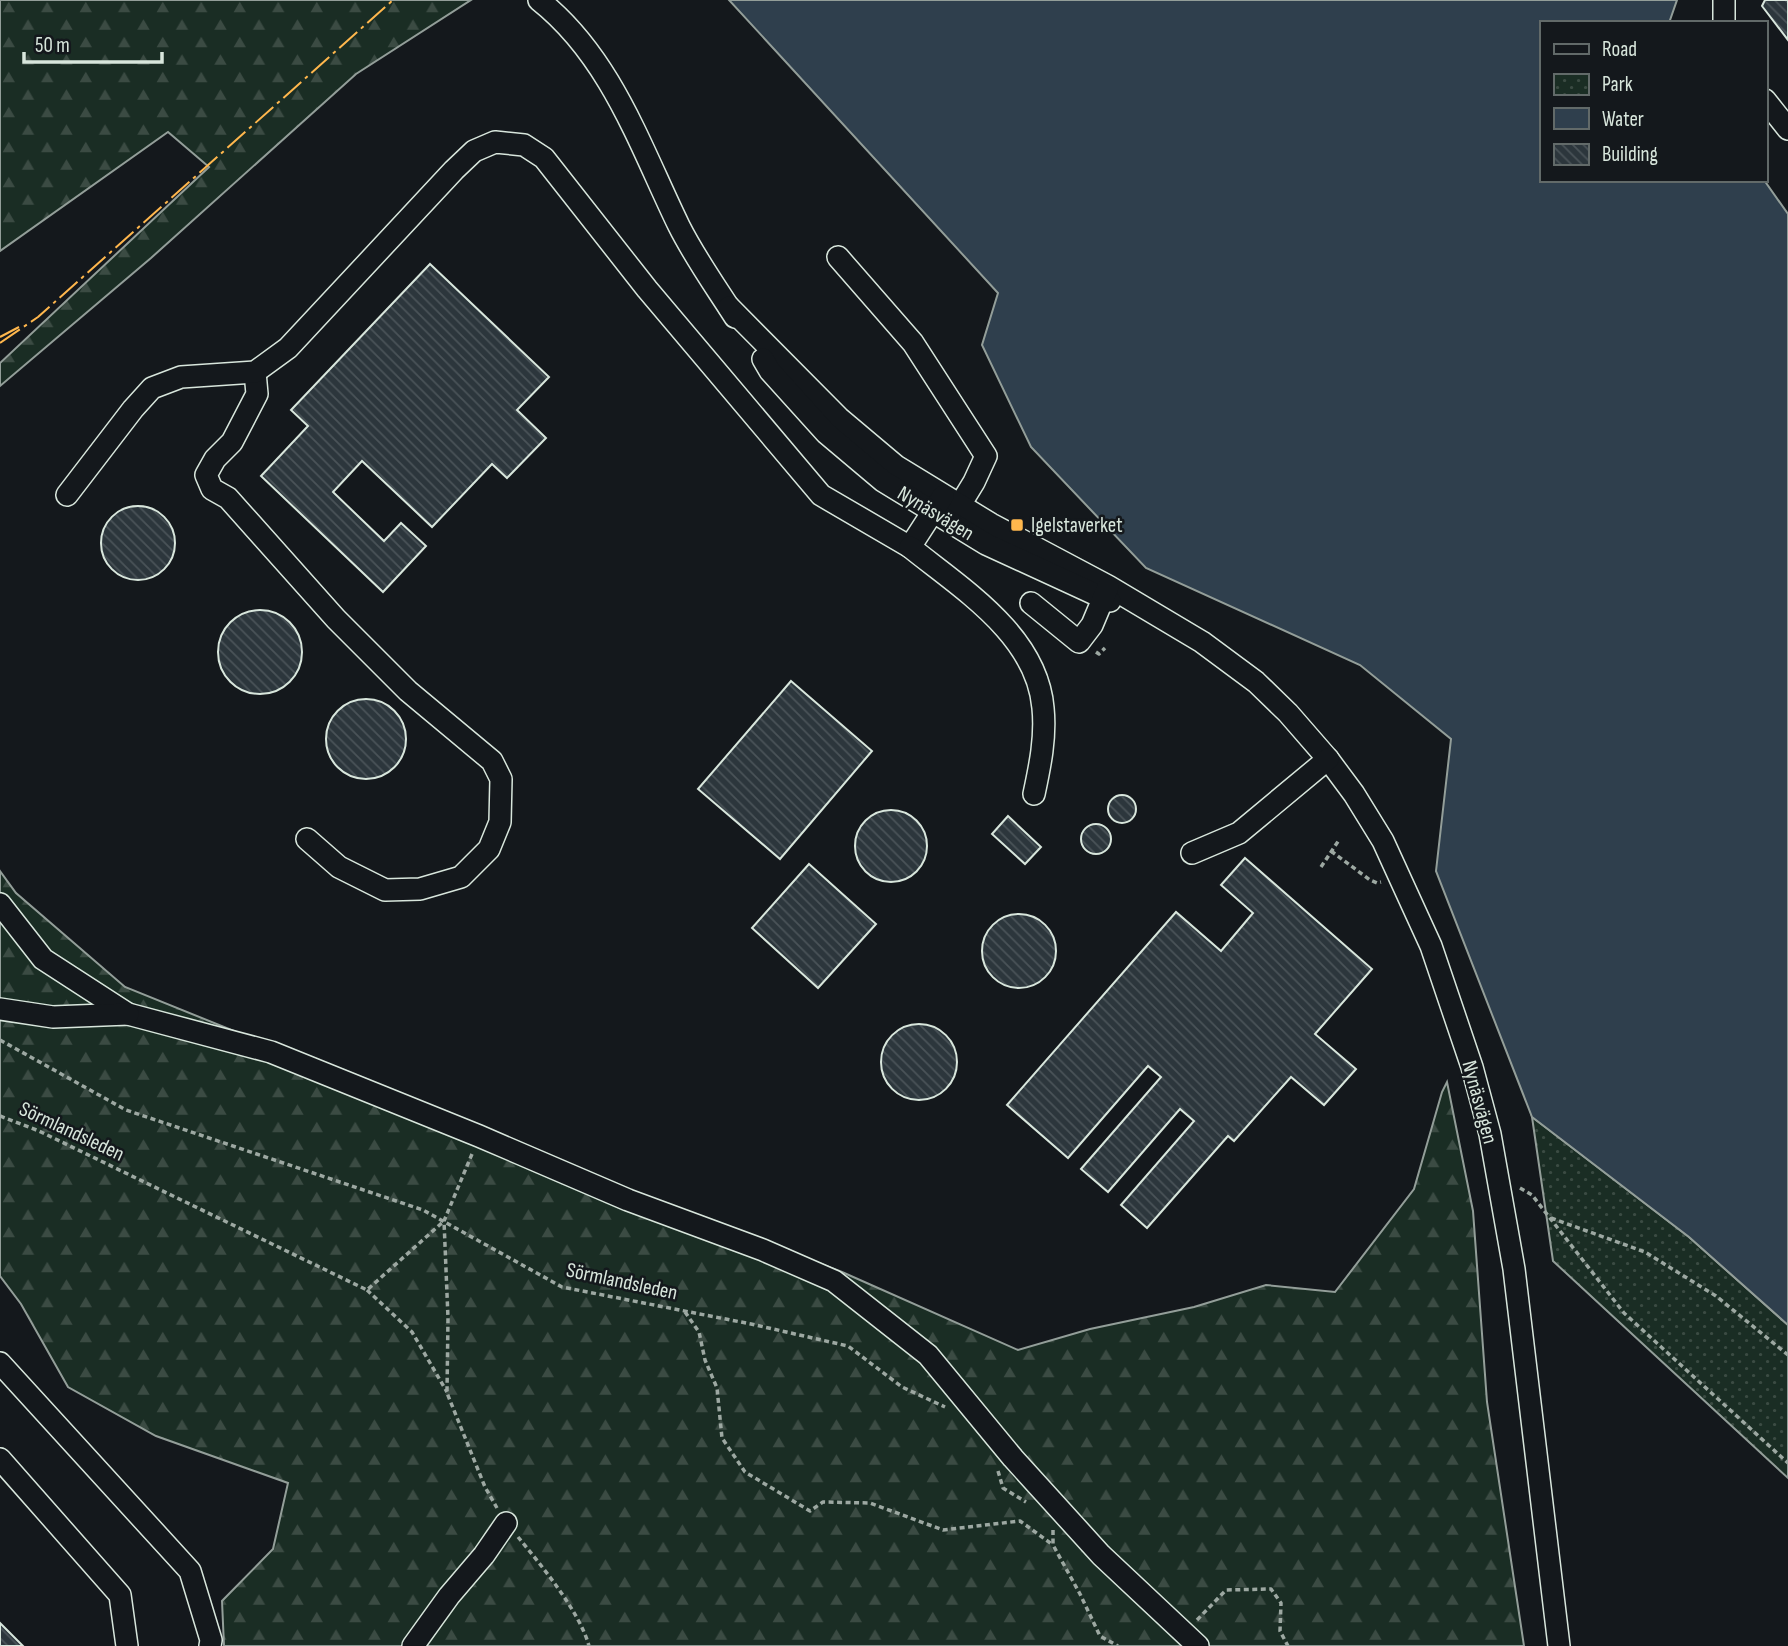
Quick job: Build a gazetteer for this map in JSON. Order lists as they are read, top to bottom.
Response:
{
  "streets": {
    "street": ["Nynäsvägen"],
    "path": ["Sörmlandsleden"]
  },
  "places": {
    "transit": ["Igelstaverket"]
  },
  "legend": [
    "Road",
    "Park",
    "Water",
    "Building"
  ],
  "scale_bar": "50 m"
}
